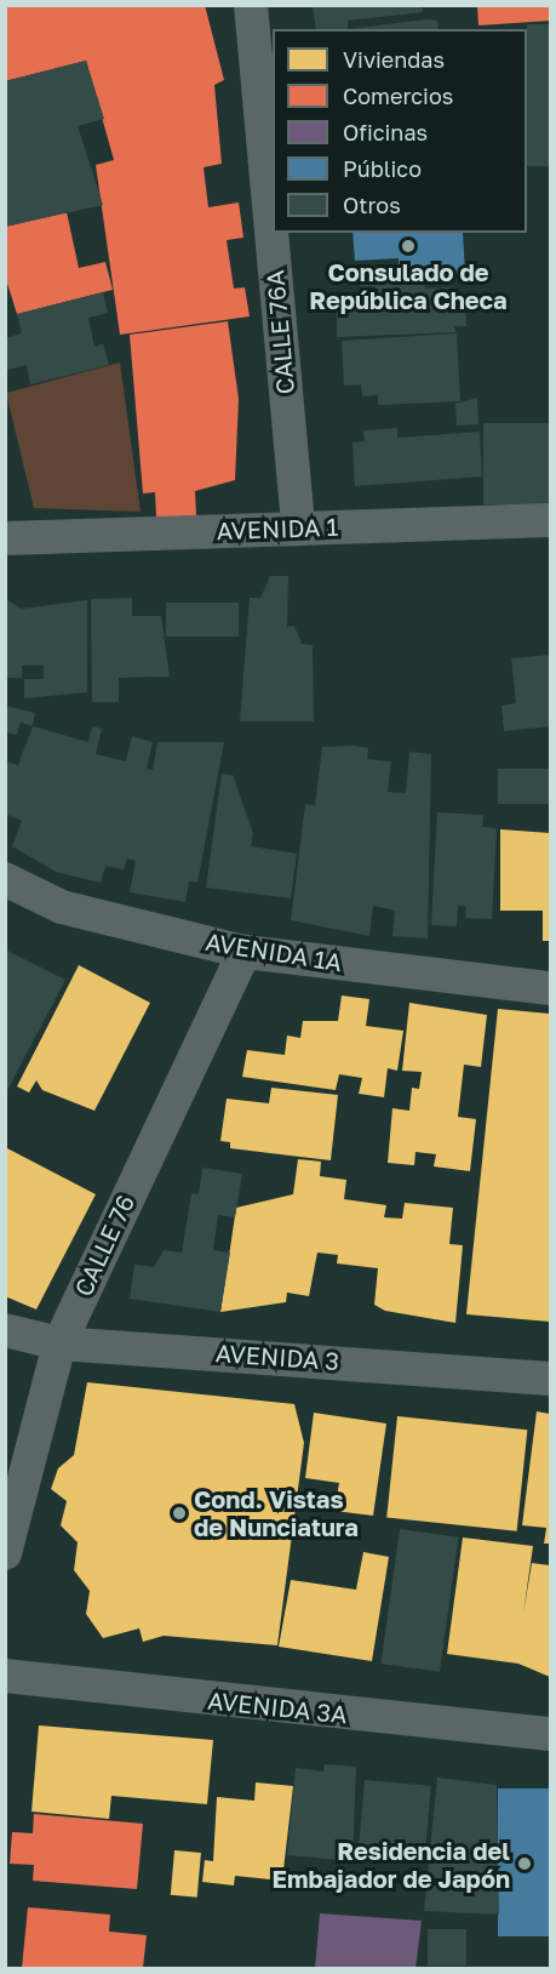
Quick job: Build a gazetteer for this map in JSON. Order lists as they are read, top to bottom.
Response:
{
  "streets": {
    "street": [
      "CALLE 76A",
      "AVENIDA 1",
      "AVENIDA 1A",
      "CALLE 76",
      "AVENIDA 3",
      "AVENIDA 3A"
    ]
  },
  "crossings": [
    ["CALLE 76A", "AVENIDA 1"],
    ["AVENIDA 1A", "CALLE 76"],
    ["CALLE 76", "AVENIDA 3"]
  ],
  "places": ["Consulado de República Checa", "Cond. Vistas de Nunciatura", "Residencia del Embajador de Japón"],
  "legend": [
    "Viviendas",
    "Comercios",
    "Oficinas",
    "Público",
    "Otros"
  ]
}
